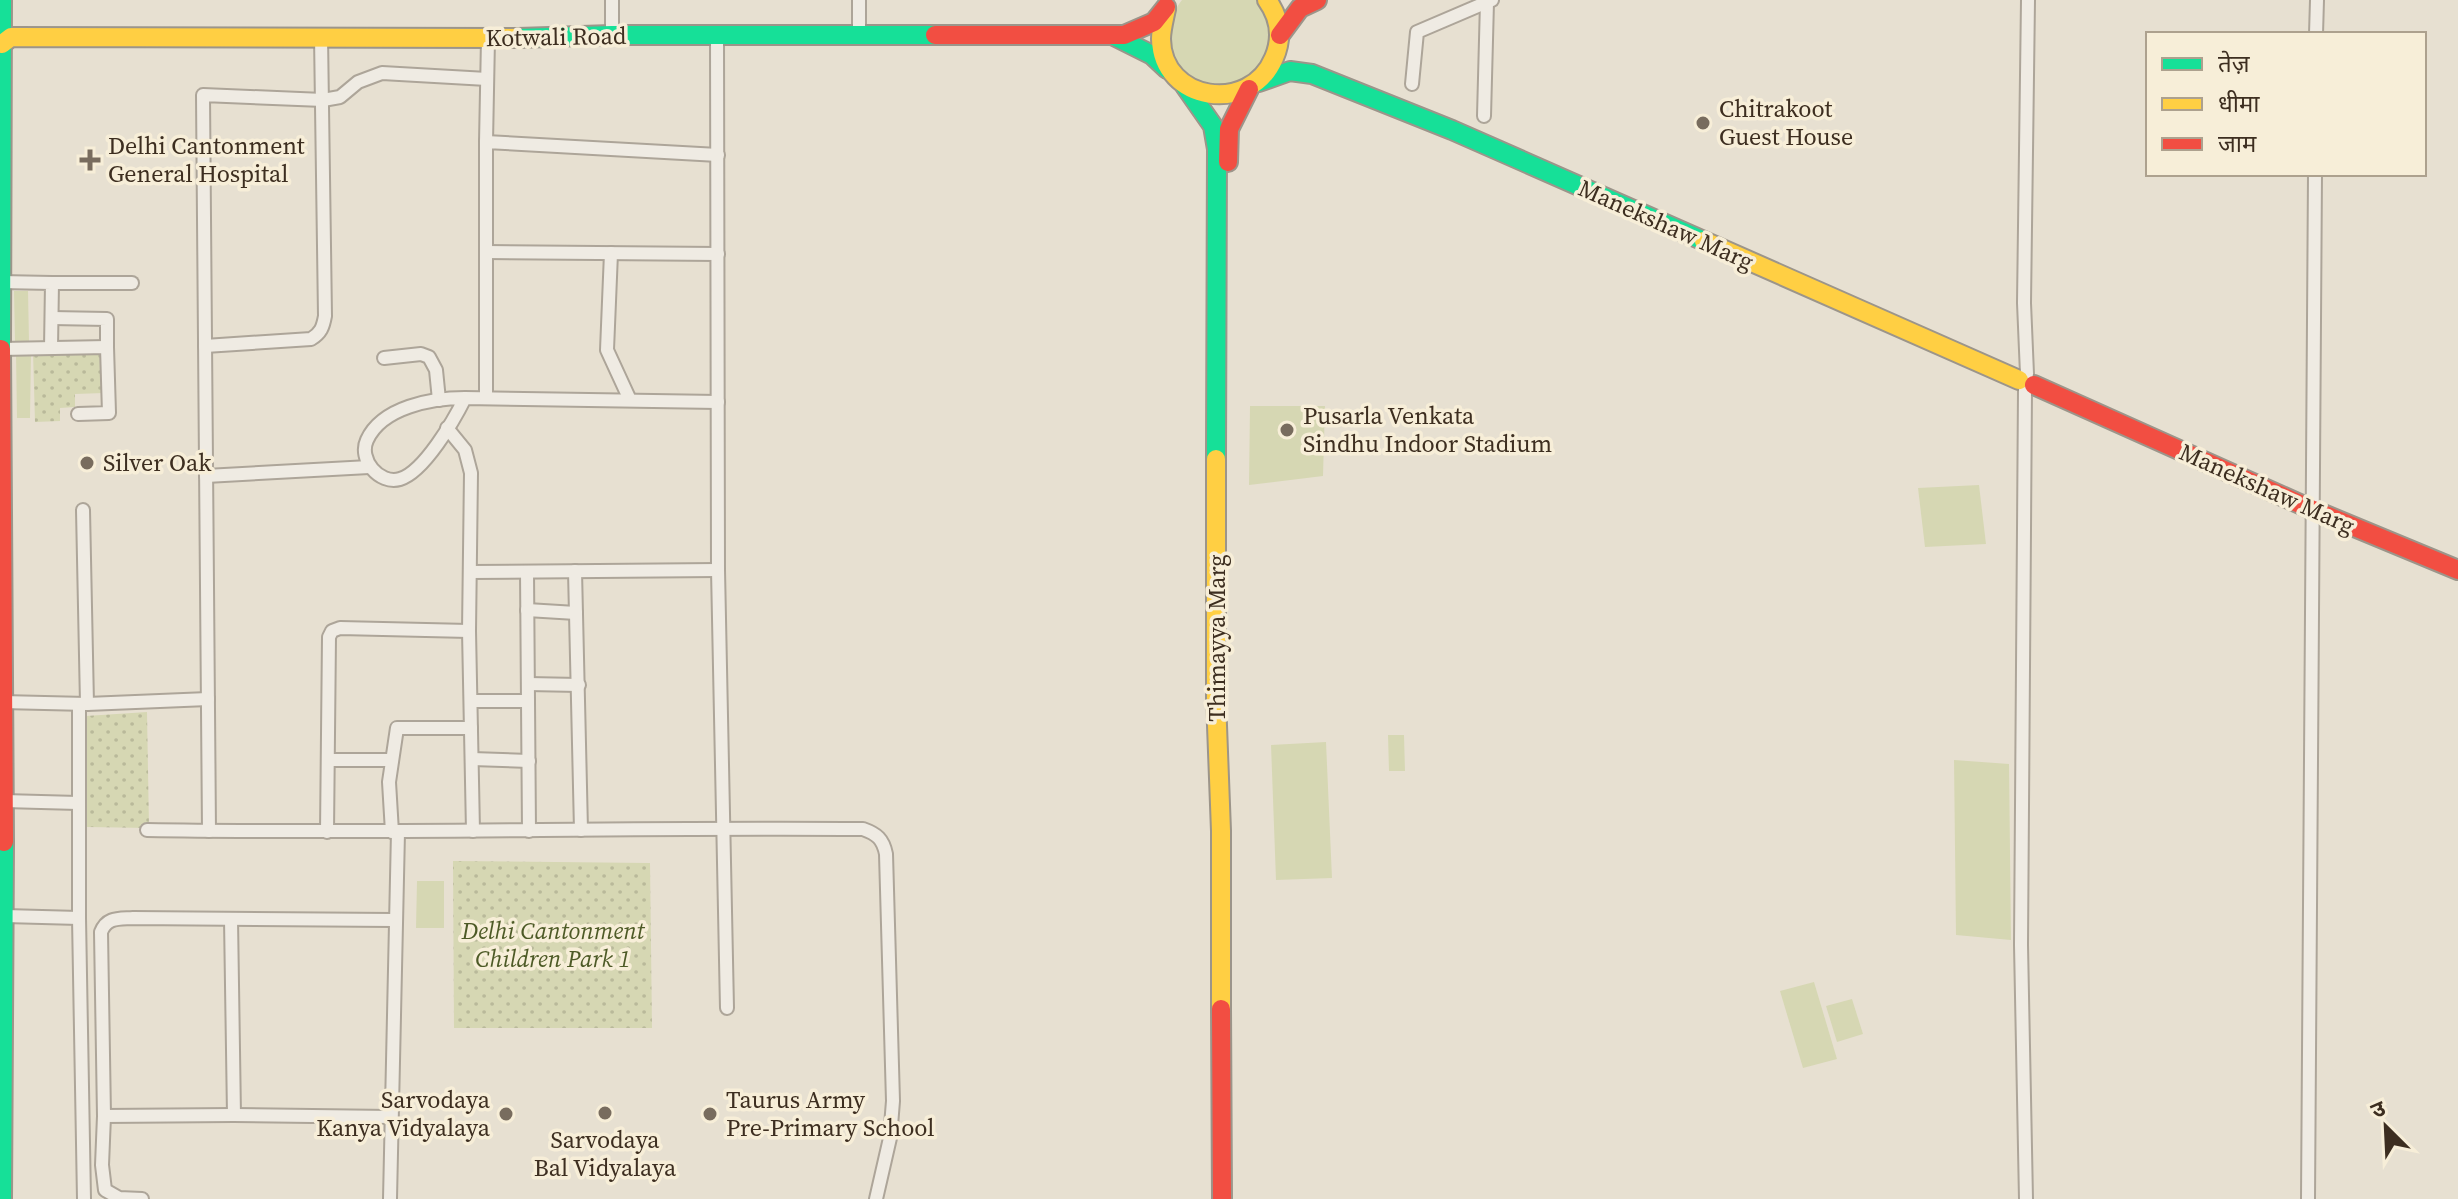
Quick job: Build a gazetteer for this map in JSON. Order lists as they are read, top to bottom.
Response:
{
  "streets": {
    "street": ["Kotwali Road", "Manekshaw Marg", "Thimayya Marg"]
  },
  "crossings": [
    ["Manekshaw Marg", "Thimayya Marg"]
  ],
  "parks": ["Delhi Cantonment Children Park 1"],
  "places": {
    "other": [
      "Chitrakoot Guest House",
      "Pusarla Venkata Sindhu Indoor Stadium",
      "Silver Oak",
      "Sarvodaya Bal Vidyalaya",
      "Sarvodaya Kanya Vidyalaya",
      "Taurus Army Pre-Primary School"
    ],
    "health": ["Delhi Cantonment General Hospital"]
  },
  "legend": ["तेज़", "धीमा", "जाम"],
  "north": "top left"
}
